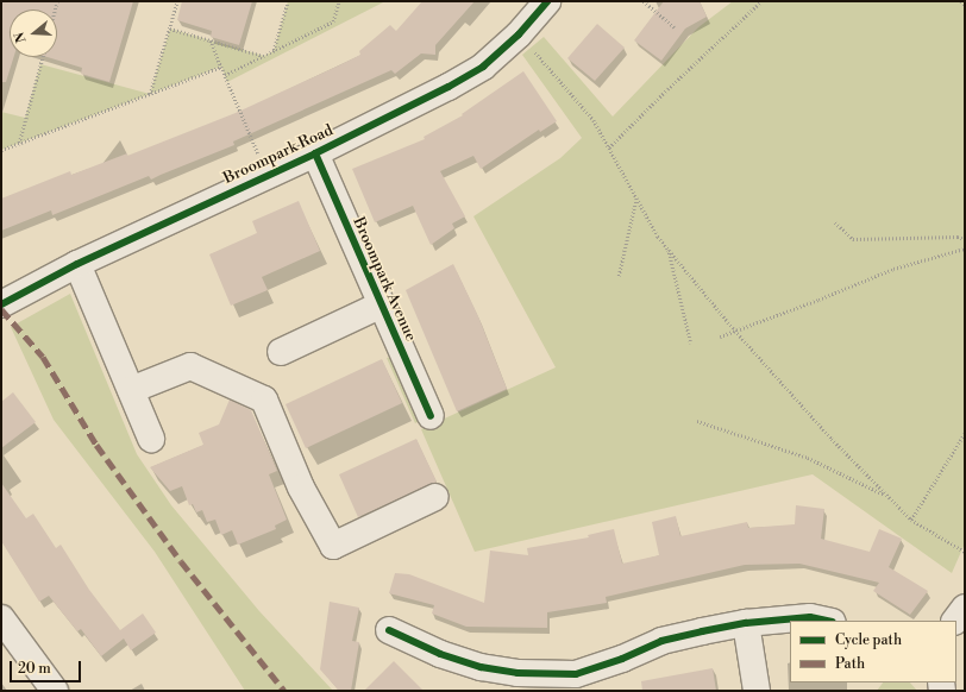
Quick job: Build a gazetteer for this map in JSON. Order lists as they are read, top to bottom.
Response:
{
  "streets": {
    "street": ["Broompark Road", "Broompark Avenue"]
  },
  "crossings": [
    ["Broompark Road", "Broompark Avenue"]
  ],
  "legend": ["Cycle path", "Path"],
  "scale_bar": "20 m",
  "north": "left"
}
